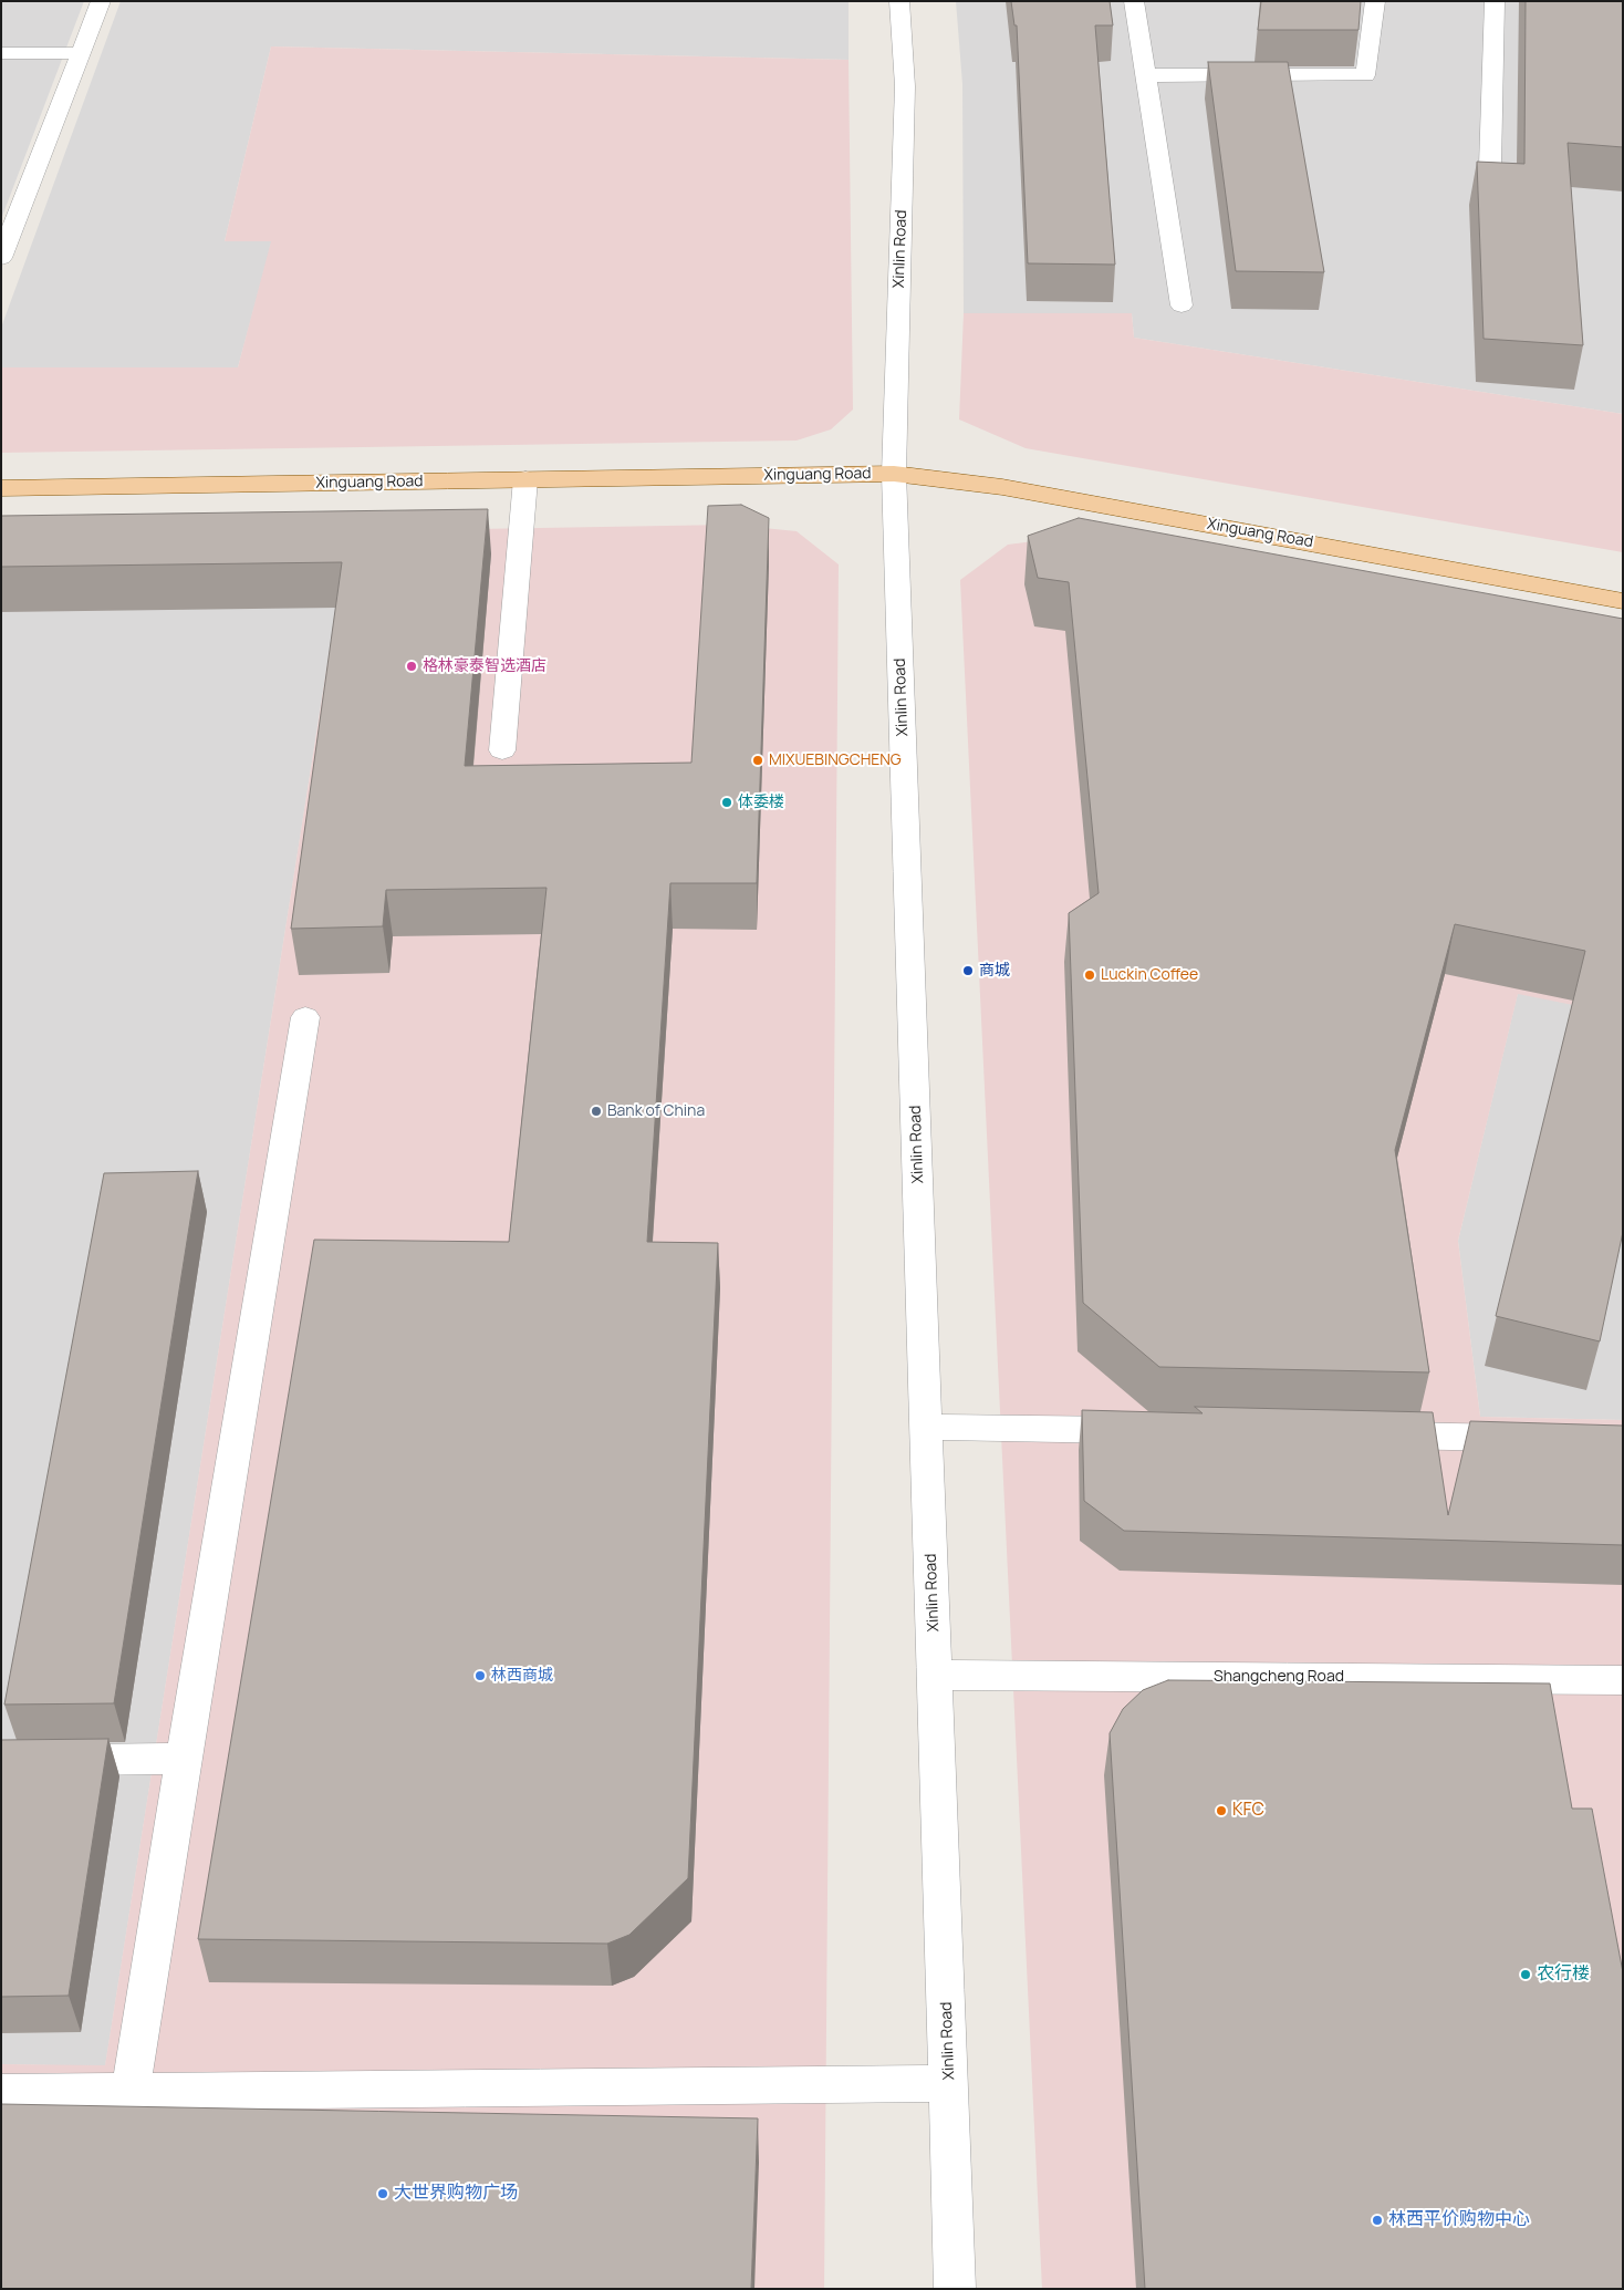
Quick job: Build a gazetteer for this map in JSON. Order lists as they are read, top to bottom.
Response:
{
  "streets": {
    "main road": ["Xinguang Road"],
    "street": ["Xinlin Road", "Shangcheng Road"]
  },
  "crossings": [
    ["Xinlin Road", "Xinguang Road"],
    ["Xinlin Road", "Shangcheng Road"]
  ],
  "places": [
    "格林豪泰智选酒店",
    "MIXUEBINGCHENG",
    "体委楼",
    "商城",
    "Luckin Coffee",
    "Bank of China",
    "林西商城",
    "KFC",
    "农行楼",
    "大世界购物广场",
    "林西平价购物中心"
  ]
}
